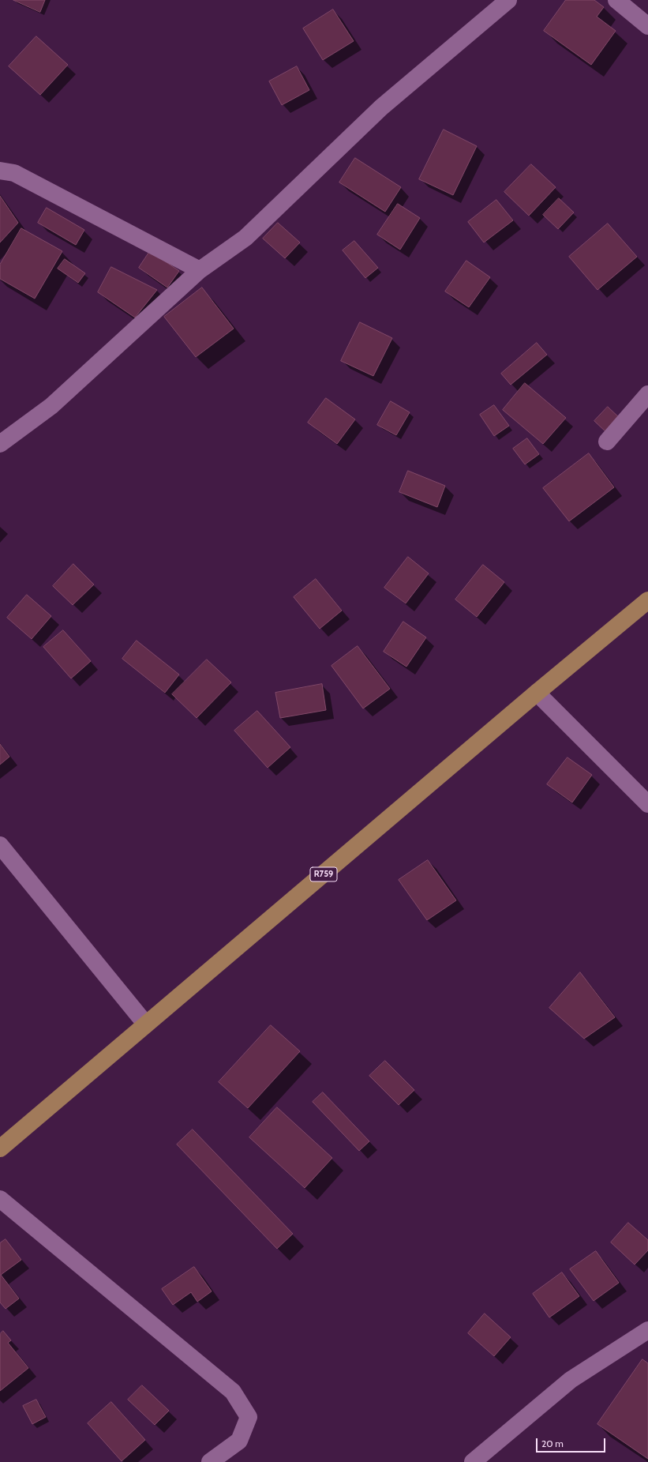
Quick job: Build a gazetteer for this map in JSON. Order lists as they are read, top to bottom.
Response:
{
  "streets": {
    "main road": ["R759"]
  },
  "scale_bar": "20 m"
}
